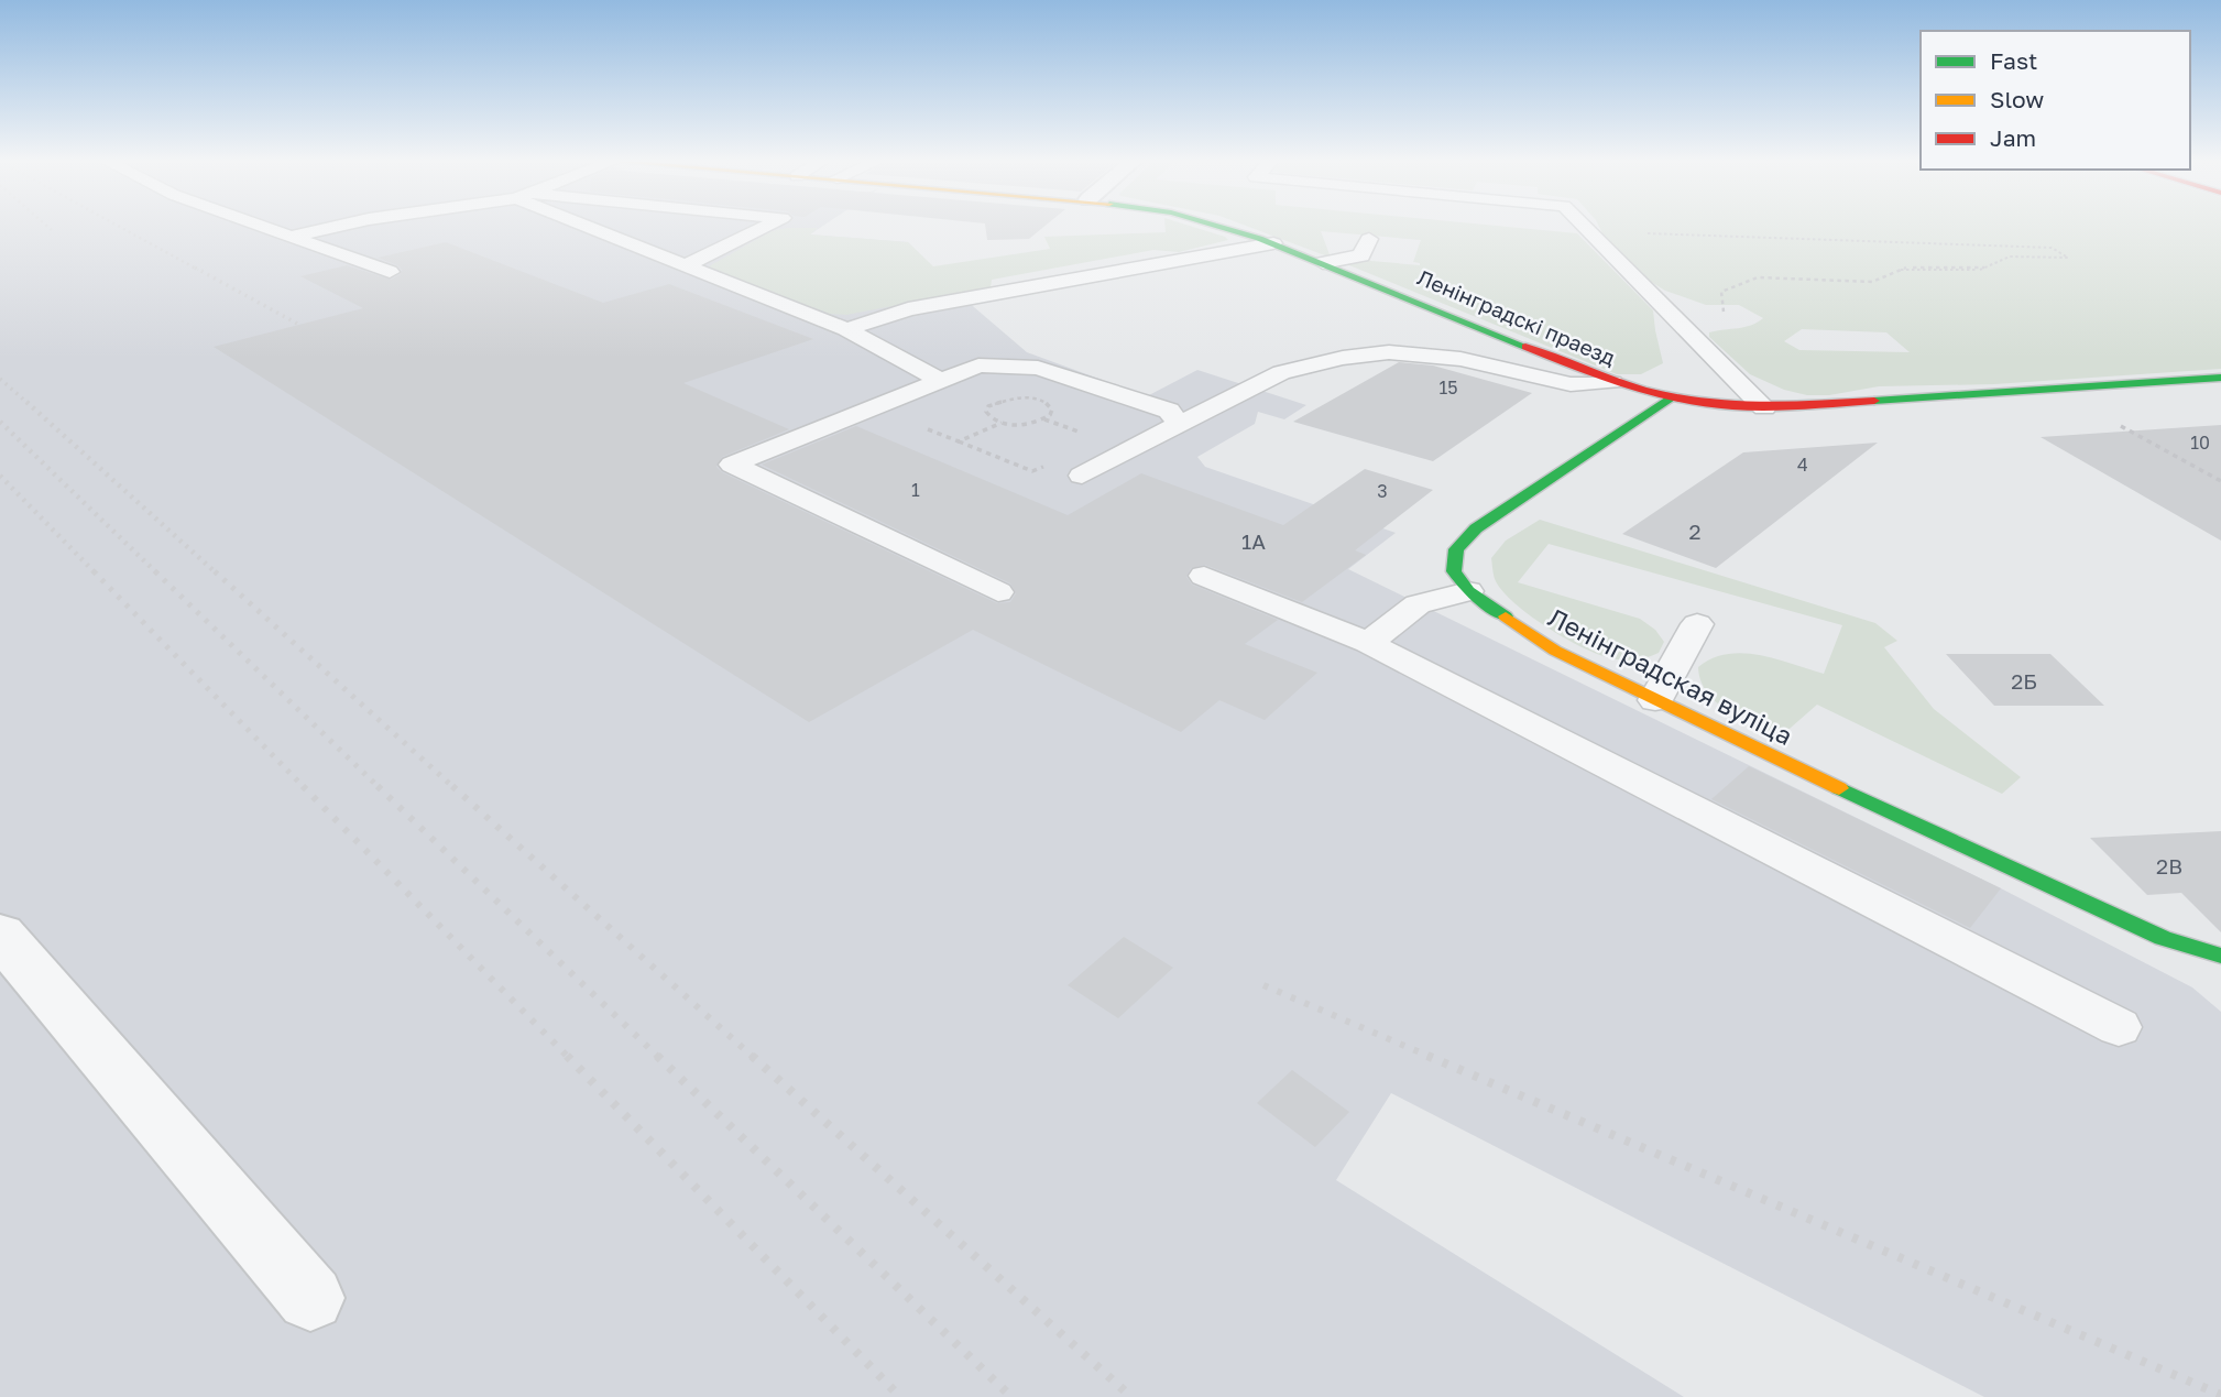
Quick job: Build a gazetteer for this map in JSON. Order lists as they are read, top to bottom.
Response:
{
  "streets": {
    "street": ["Ленінградскі праезд", "Ленінградская вуліца"]
  },
  "house_numbers": [
    "15",
    "10",
    "4",
    "1",
    "3",
    "2",
    "1А",
    "2Б",
    "2В"
  ],
  "legend": ["Fast", "Slow", "Jam"]
}
